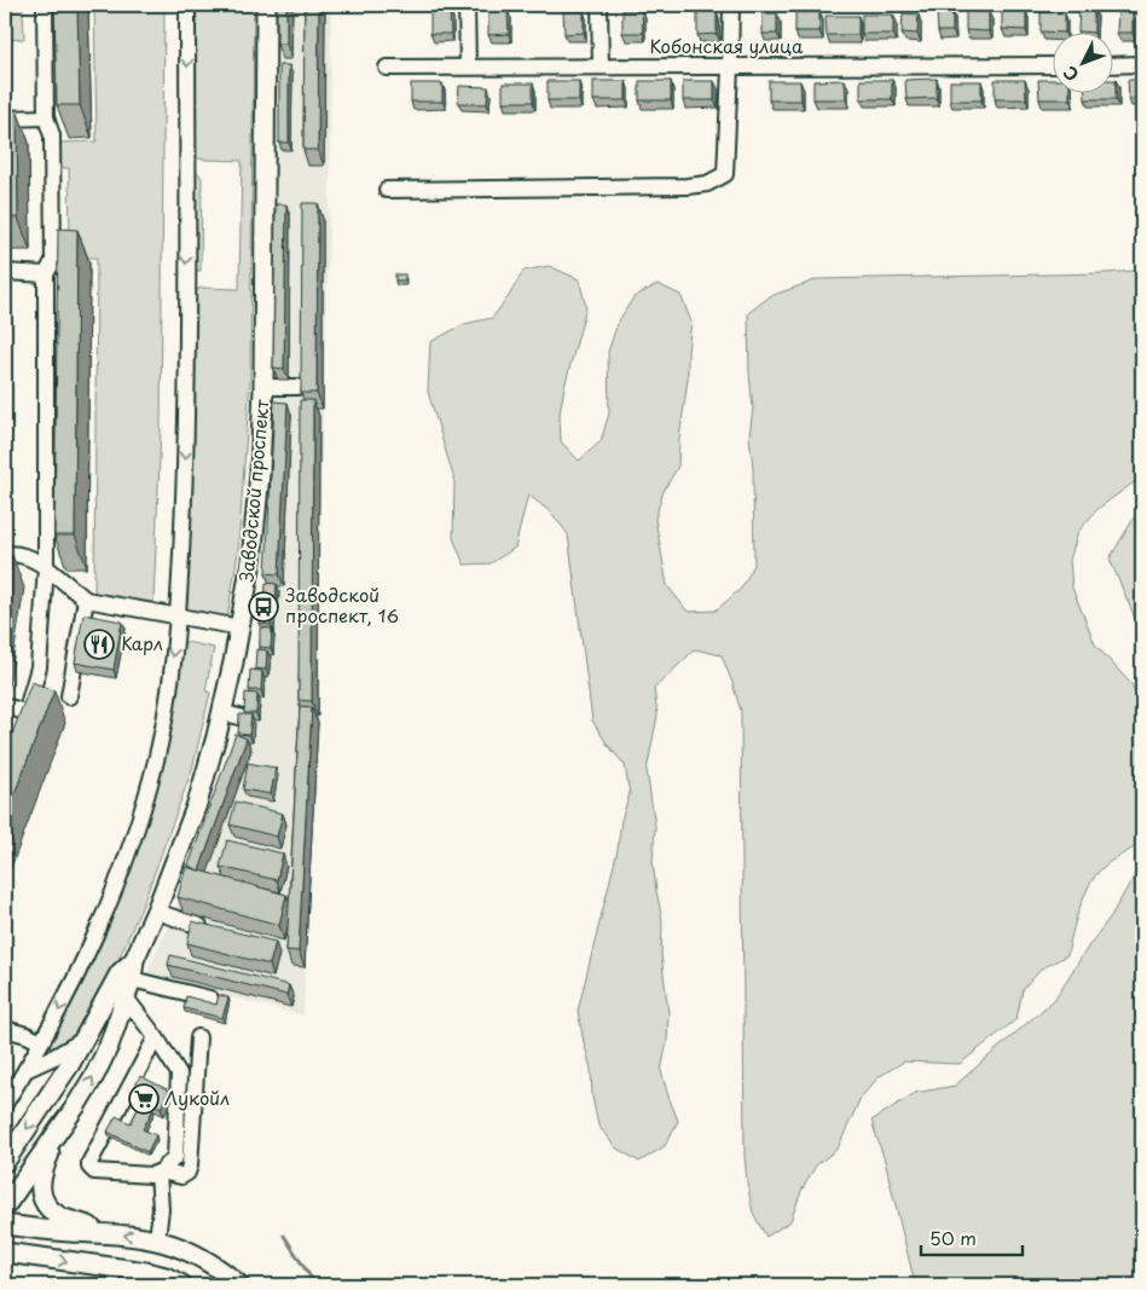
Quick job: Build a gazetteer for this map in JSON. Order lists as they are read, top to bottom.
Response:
{
  "streets": {
    "main road": ["Заводской проспект"],
    "street": ["Кобонская улица"]
  },
  "places": {
    "bus stop": ["Заводской проспект, 16"],
    "restaurant": ["Карл"],
    "supermarket": ["Лукойл"]
  },
  "scale_bar": "50 m",
  "north": "bottom left"
}
